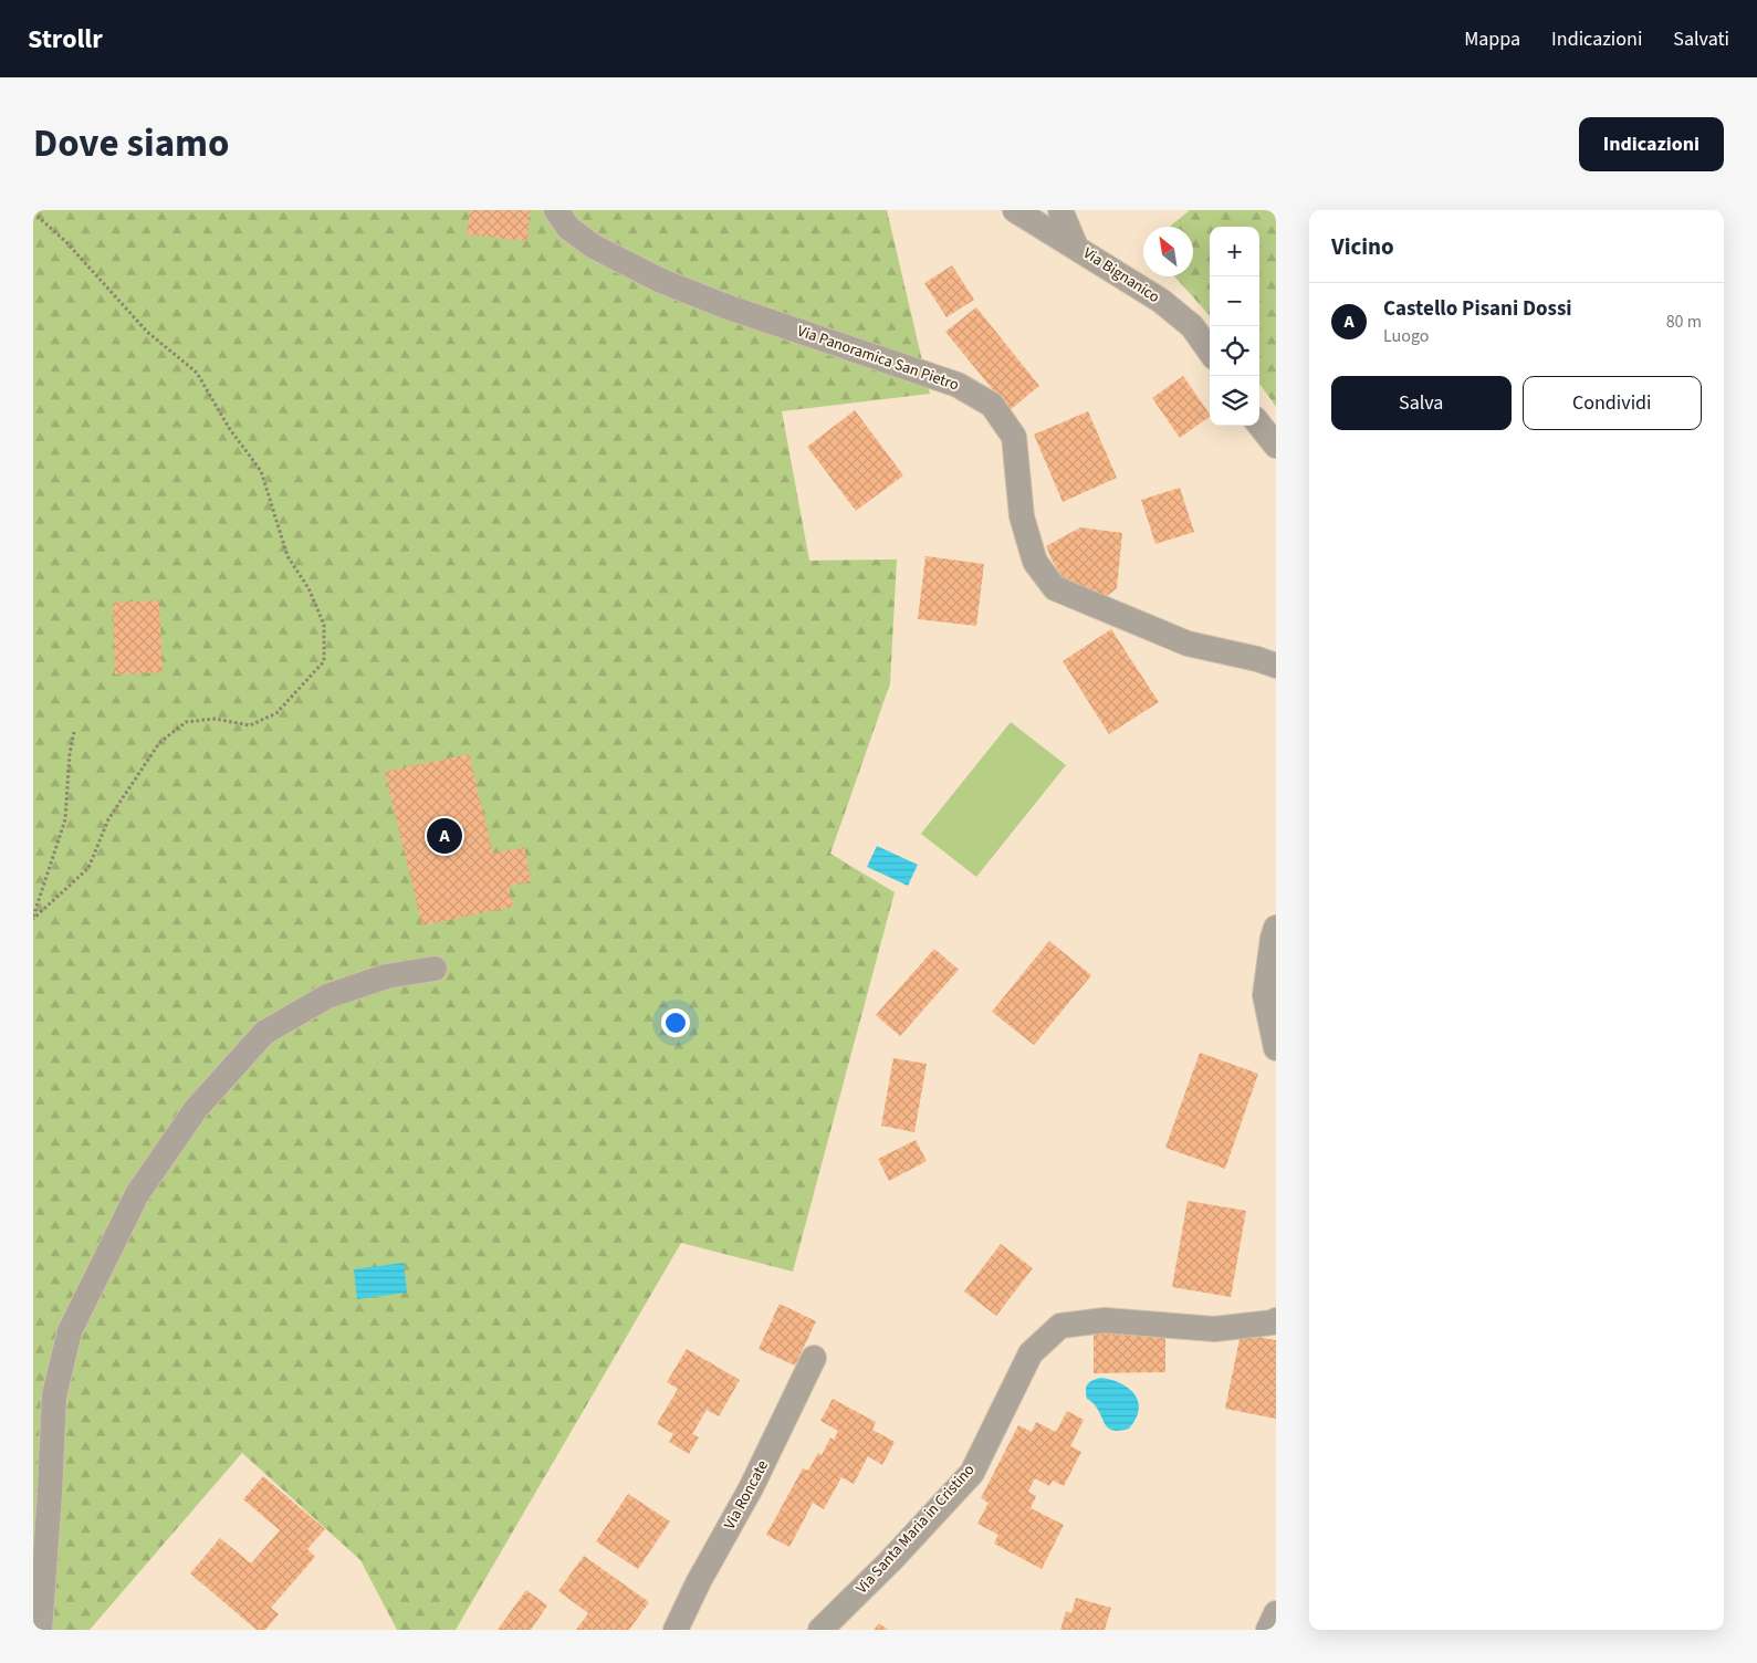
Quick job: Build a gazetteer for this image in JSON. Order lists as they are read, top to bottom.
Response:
{
  "streets": {
    "street": [
      "Via Bignanico",
      "Via Panoramica San Pietro",
      "Via Roncate",
      "Via Santa Maria in Cristino"
    ]
  },
  "north": "top left",
  "page": {
    "header": "Strollr",
    "nav": ["Mappa", "Indicazioni", "Salvati"],
    "title": "Dove siamo",
    "buttons": [
      "Indicazioni",
      ["Salva", "Condividi"]
    ],
    "heading": "Vicino",
    "map_buttons": ["+", "−"],
    "list": [
      {
        "mark": "A",
        "name": "Castello Pisani Dossi",
        "note": "Luogo",
        "value": "80 m"
      }
    ],
    "pins": "A"
  }
}
